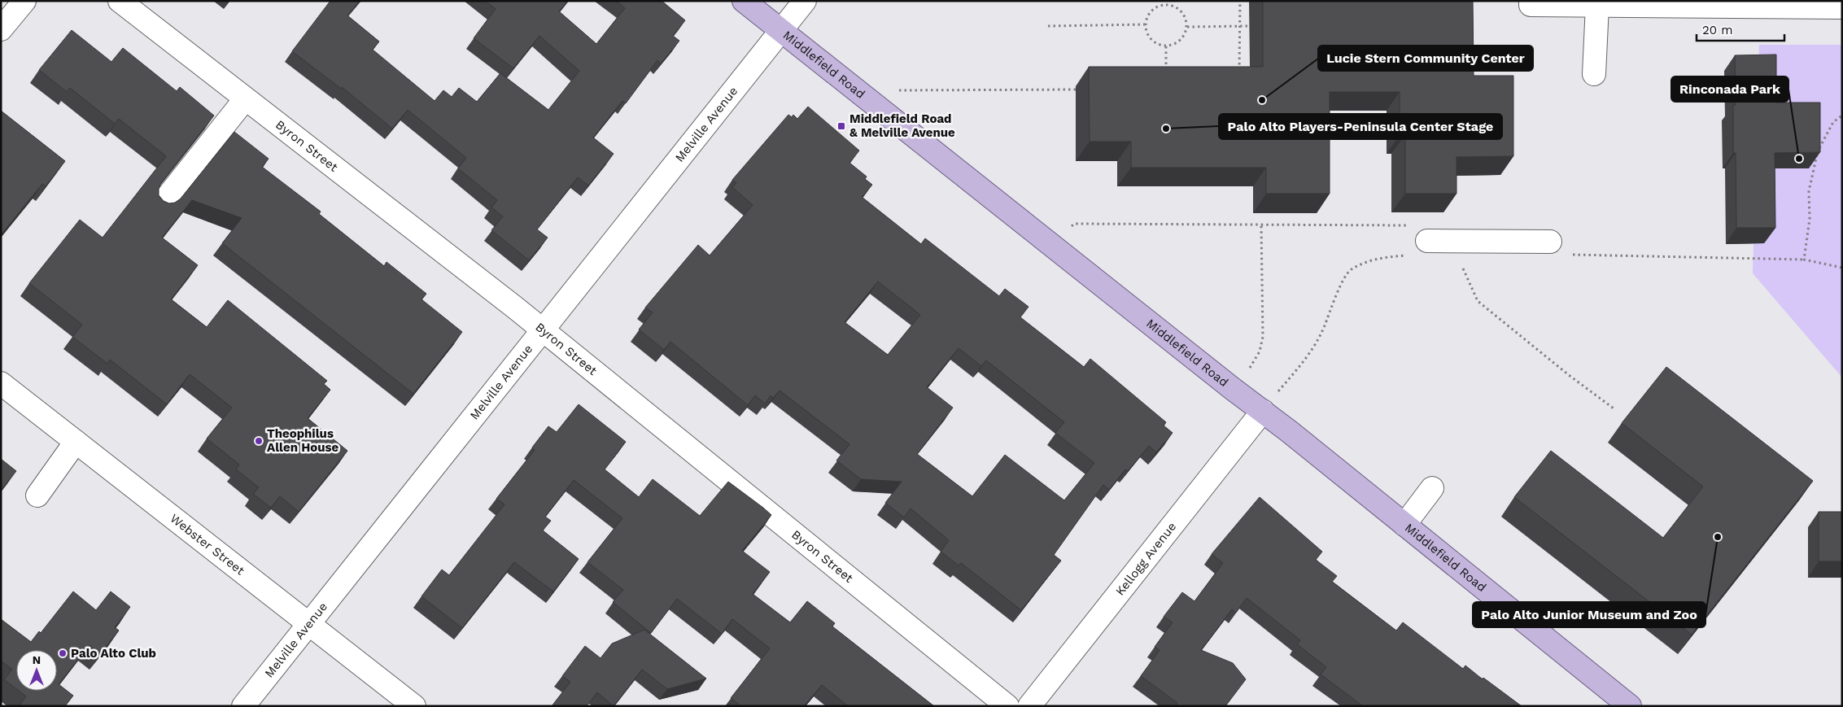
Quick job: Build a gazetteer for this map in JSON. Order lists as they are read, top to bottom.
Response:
{
  "streets": {
    "main road": ["Middlefield Road"],
    "street": [
      "Melville Avenue",
      "Byron Street",
      "Webster Street",
      "Kellogg Avenue"
    ]
  },
  "crossings": [
    ["Middlefield Road", "Melville Avenue"],
    ["Middlefield Road", "Kellogg Avenue"],
    ["Melville Avenue", "Byron Street"],
    ["Melville Avenue", "Webster Street"]
  ],
  "places": {
    "other": [
      "Lucie Stern Community Center",
      "Palo Alto Players-Peninsula Center Stage",
      "Rinconada Park",
      "Theophilus Allen House",
      "Palo Alto Junior Museum and Zoo",
      "Palo Alto Club"
    ],
    "transit": ["Middlefield Road & Melville Avenue"]
  },
  "scale_bar": "20 m",
  "north": "top"
}
